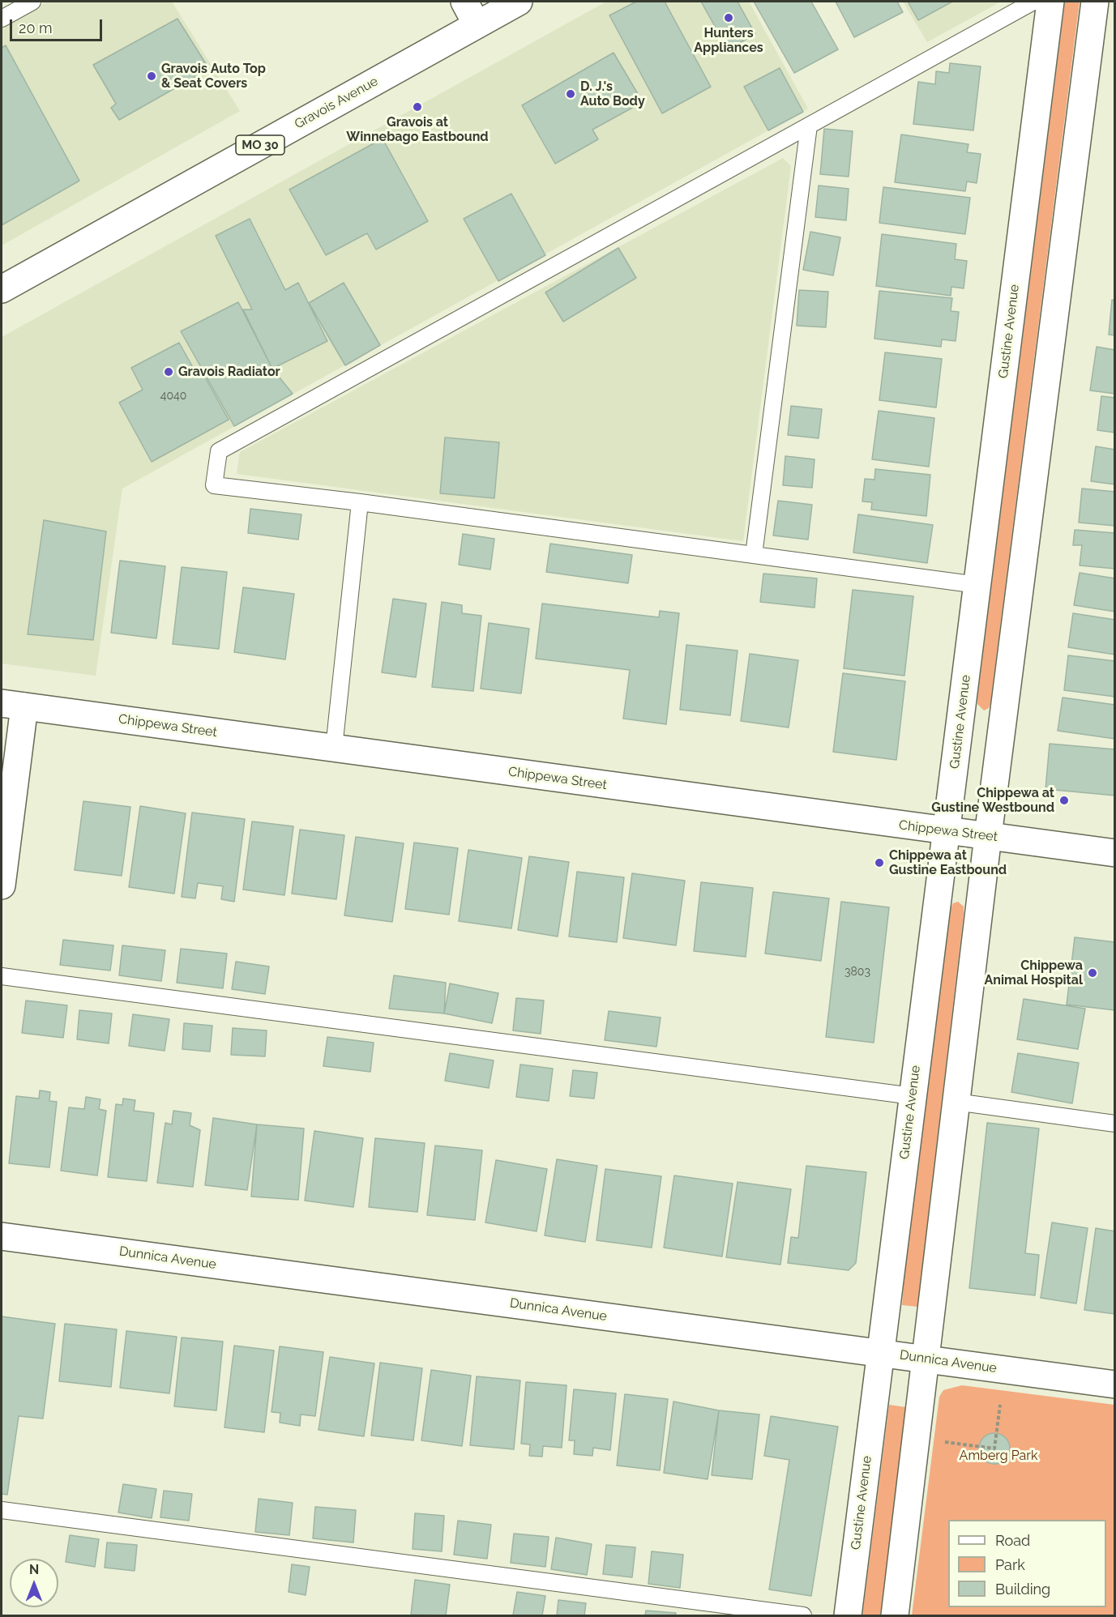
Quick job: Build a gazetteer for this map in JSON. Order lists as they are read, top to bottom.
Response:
{
  "streets": {
    "street": [
      "Gravois Avenue",
      "MO 30",
      "Gustine Avenue",
      "Chippewa Street",
      "Dunnica Avenue"
    ]
  },
  "crossings": [
    ["Gustine Avenue", "Chippewa Street"],
    ["Gustine Avenue", "Dunnica Avenue"]
  ],
  "parks": ["Amberg Park"],
  "places": [
    "Hunters Appliances",
    "Gravois Auto Top & Seat Covers",
    "D. J.'s Auto Body",
    "Gravois at Winnebago Eastbound",
    "Gravois Radiator",
    "Chippewa at Gustine Westbound",
    "Chippewa at Gustine Eastbound",
    "Chippewa Animal Hospital"
  ],
  "house_numbers": ["4040", "3803"],
  "legend": ["Road", "Park", "Building"],
  "scale_bar": "20 m",
  "north": "top"
}
